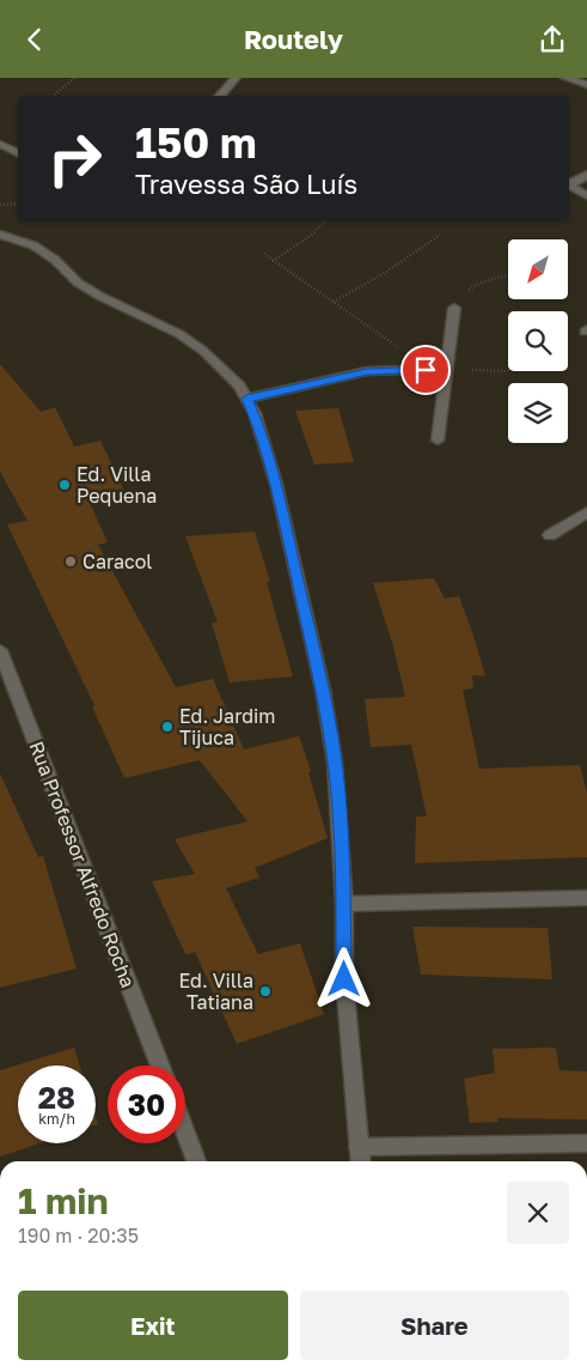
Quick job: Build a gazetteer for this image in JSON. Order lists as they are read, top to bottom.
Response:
{
  "streets": {
    "street": ["Rua Professor Alfredo Rocha"]
  },
  "places": [
    "Ed. Villa Pequena",
    "Caracol",
    "Ed. Jardim Tijuca",
    "Ed. Villa Tatiana"
  ],
  "north": "bottom left",
  "page": {
    "header": "Routely",
    "turn": ["150 m", "Travessa São Luís"],
    "speed": "28 km/h",
    "limit": "30",
    "heading": ["1 min", "190 m · 20:35"],
    "buttons": ["Exit", "Share"]
  }
}
